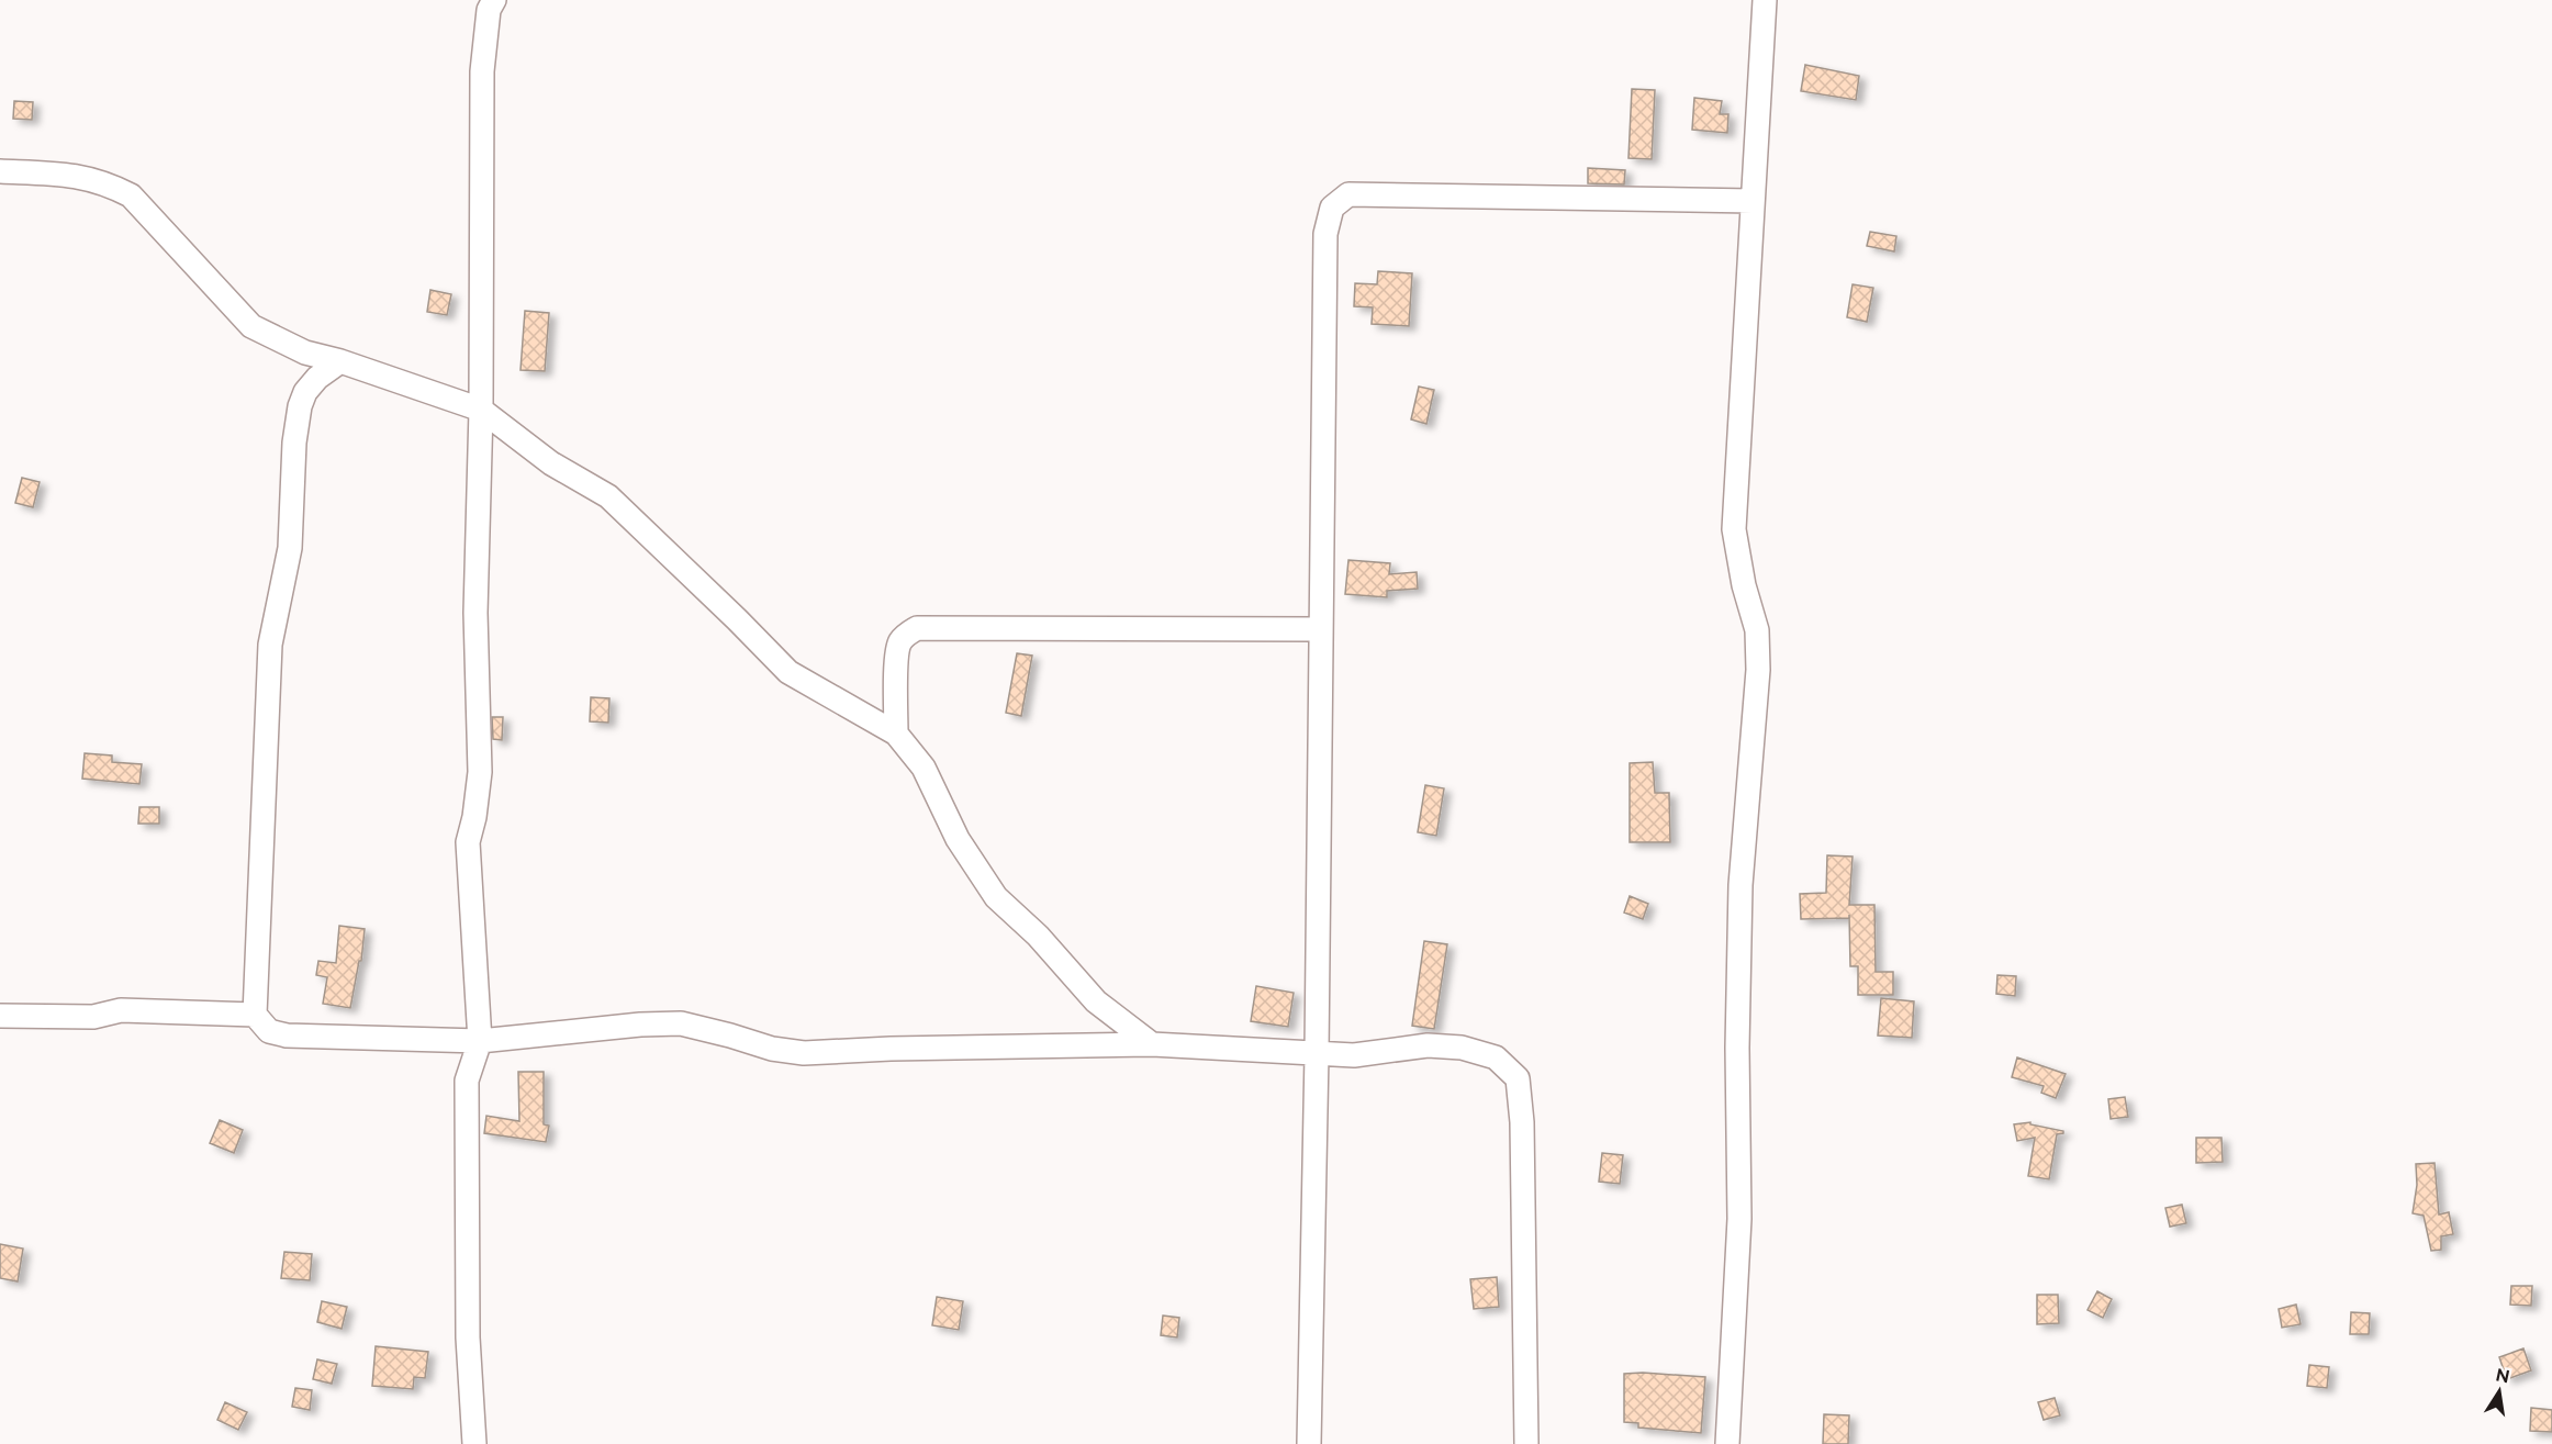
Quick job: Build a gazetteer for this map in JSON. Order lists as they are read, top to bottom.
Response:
{
  "north": "top"
}
